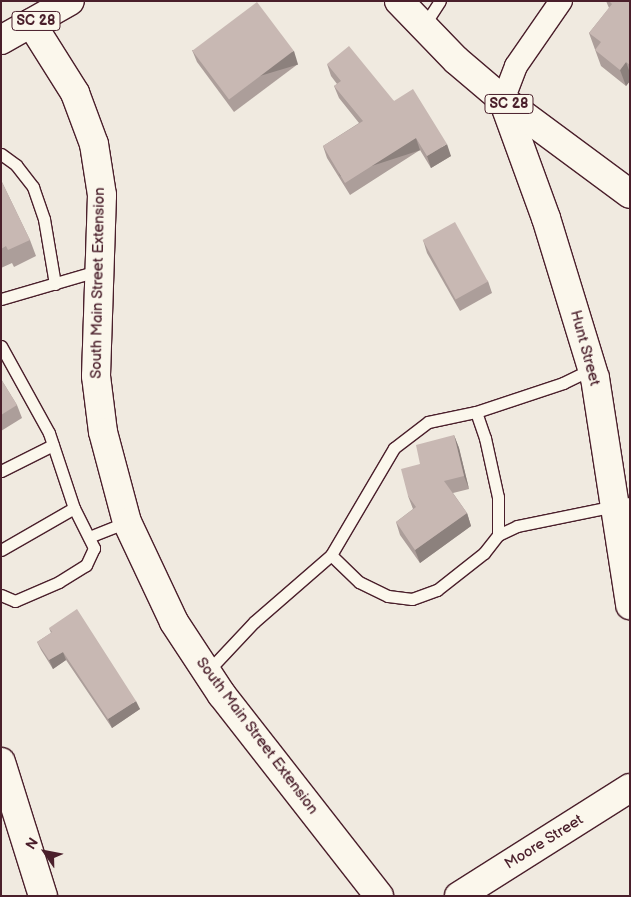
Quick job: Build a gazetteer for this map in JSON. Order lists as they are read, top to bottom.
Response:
{
  "streets": {
    "street": [
      "SC 28",
      "South Main Street Extension",
      "Hunt Street",
      "Moore Street"
    ]
  },
  "crossings": [
    ["SC 28", "South Main Street Extension"],
    ["SC 28", "Hunt Street"]
  ],
  "north": "top left"
}
